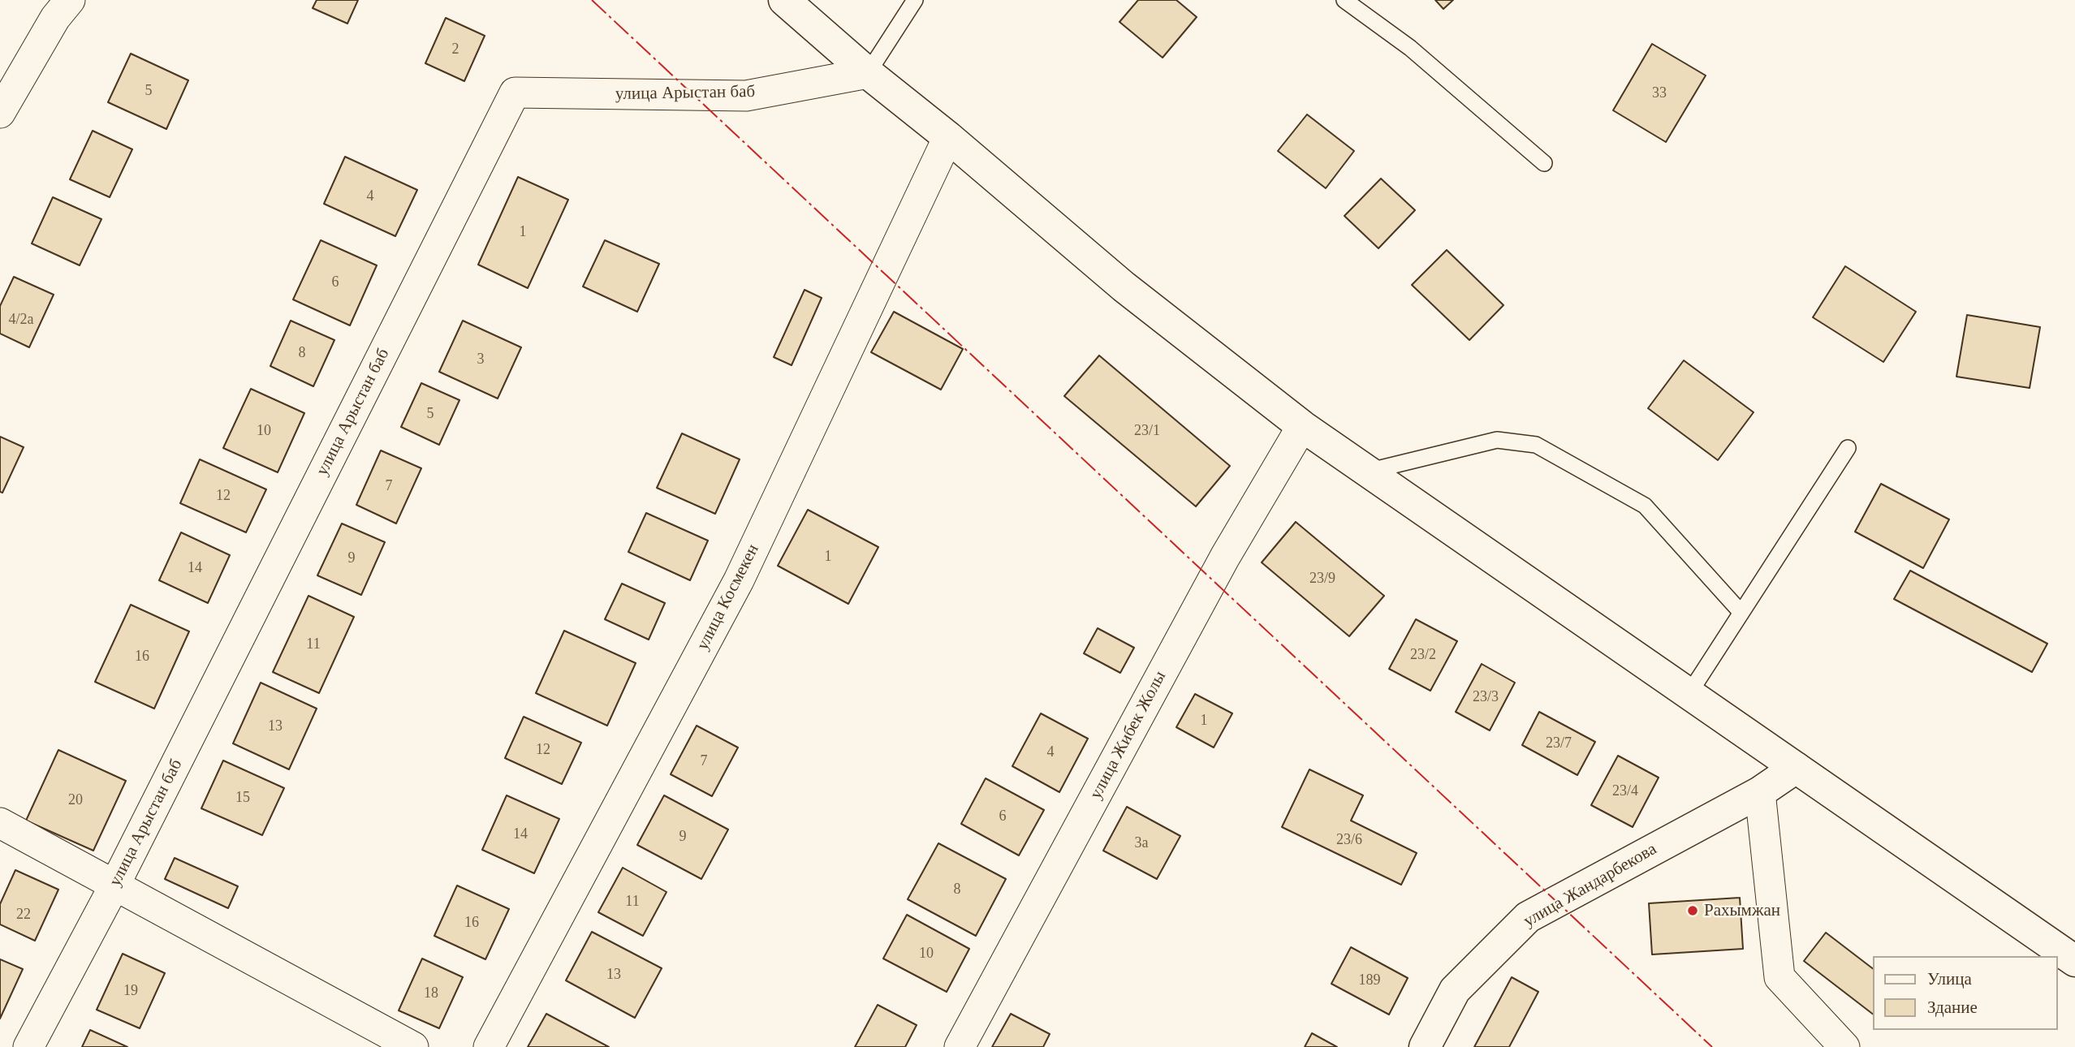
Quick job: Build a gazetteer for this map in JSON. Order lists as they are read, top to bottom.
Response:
{
  "streets": {
    "main road": ["улица Жандарбекова"],
    "street": ["улица Арыстан баб", "улица Космекен", "улица Жибек Жолы"]
  },
  "places": ["Рахымжан"],
  "house_numbers": [
    "2",
    "5",
    "33",
    "4",
    "1",
    "6",
    "4/2а",
    "8",
    "3",
    "5",
    "10",
    "23/1",
    "7",
    "12",
    "1",
    "9",
    "14",
    "23/9",
    "11",
    "23/2",
    "16",
    "23/3",
    "1",
    "13",
    "23/7",
    "12",
    "4",
    "7",
    "23/4",
    "15",
    "20",
    "6",
    "14",
    "9",
    "23/6",
    "3а",
    "8",
    "11",
    "22",
    "16",
    "10",
    "13",
    "189",
    "19",
    "18"
  ],
  "legend": ["Улица", "Здание"]
}
